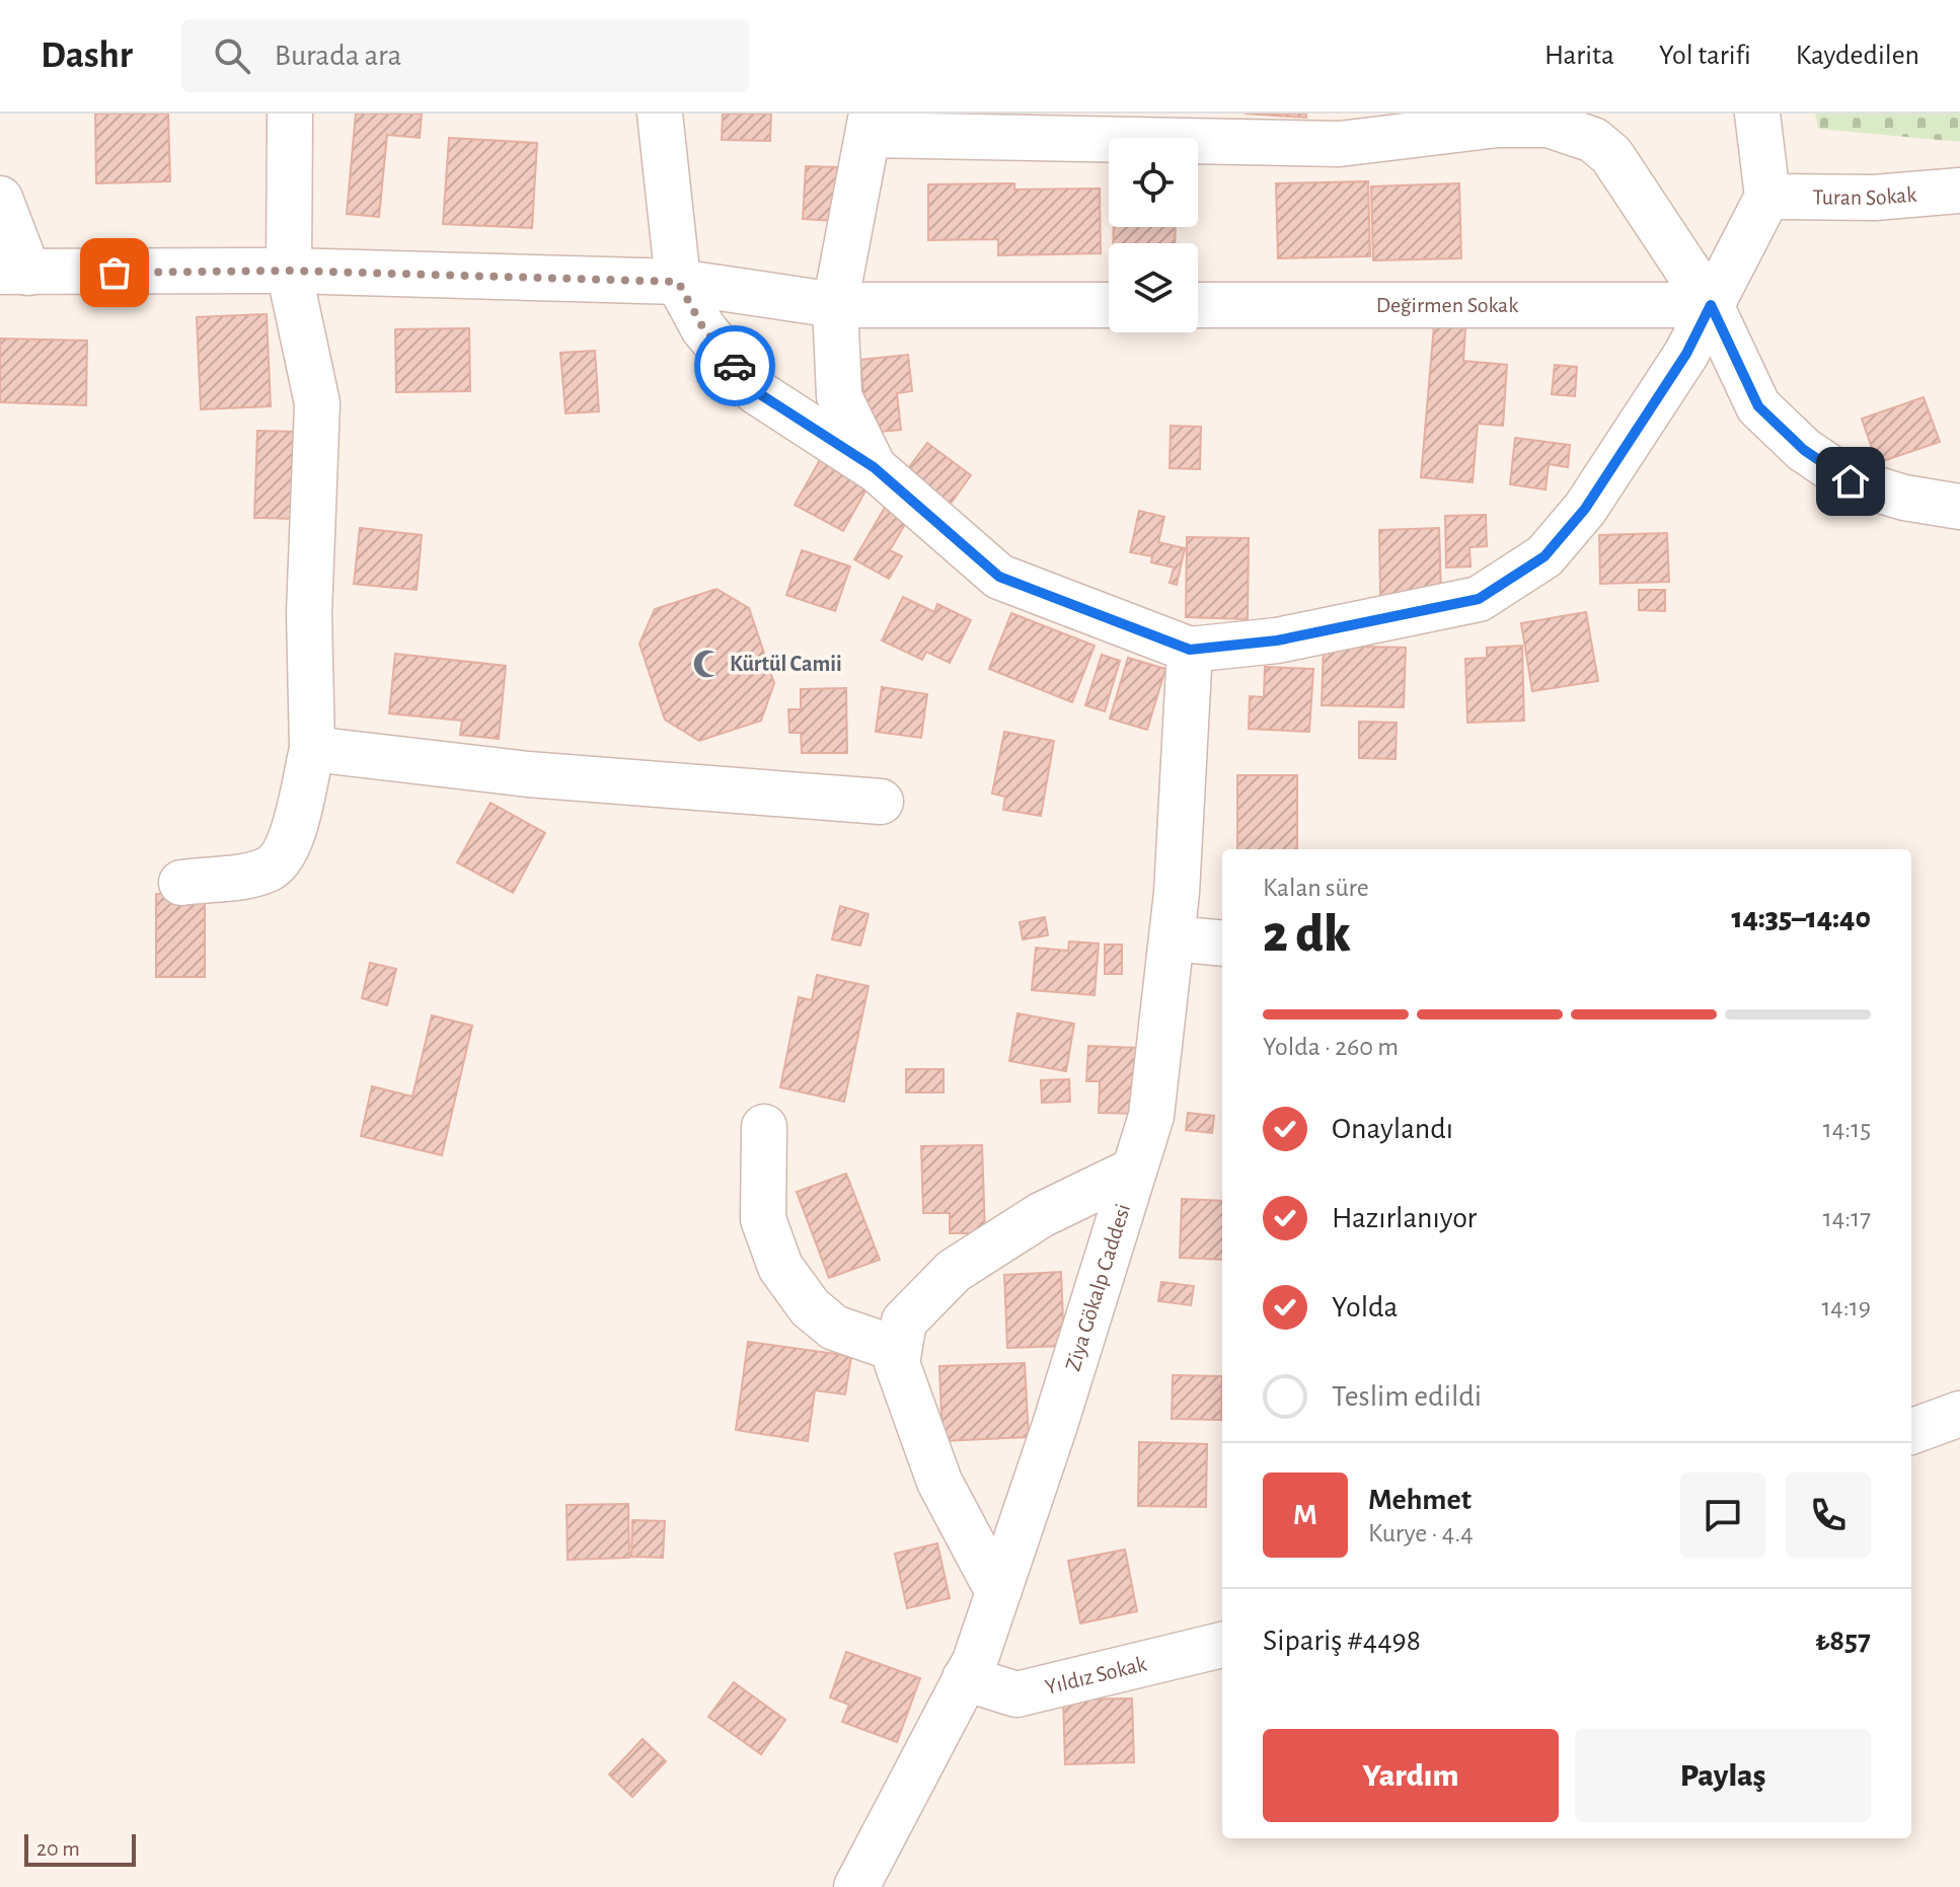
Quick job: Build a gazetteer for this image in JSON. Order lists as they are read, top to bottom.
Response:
{
  "streets": {
    "street": [
      "Turan Sokak",
      "Değirmen Sokak",
      "Ziya Gökalp Caddesi",
      "Yıldız Sokak"
    ]
  },
  "crossings": [
    ["Ziya Gökalp Caddesi", "Yıldız Sokak"]
  ],
  "places": {
    "mosque": ["Kürtül Camii"]
  },
  "scale_bar": "20 m",
  "page": {
    "header": "Dashr",
    "search": "Burada ara",
    "nav": ["Harita", "Yol tarifi", "Kaydedilen"],
    "heading": ["2 dk", "Kalan süre", "14:35–14:40"],
    "panel": [
      "Mehmet",
      "Kurye · 4.4",
      "Sipariş #4498",
      "₺857"
    ],
    "bar": "Yolda · 260 m",
    "list": [
      ["Onaylandı", "14:15"],
      ["Hazırlanıyor", "14:17"],
      ["Yolda", "14:19"],
      "Teslim edildi"
    ],
    "round": "M",
    "buttons": ["Yardım", "Paylaş"],
    "scale": "20 m"
  }
}
